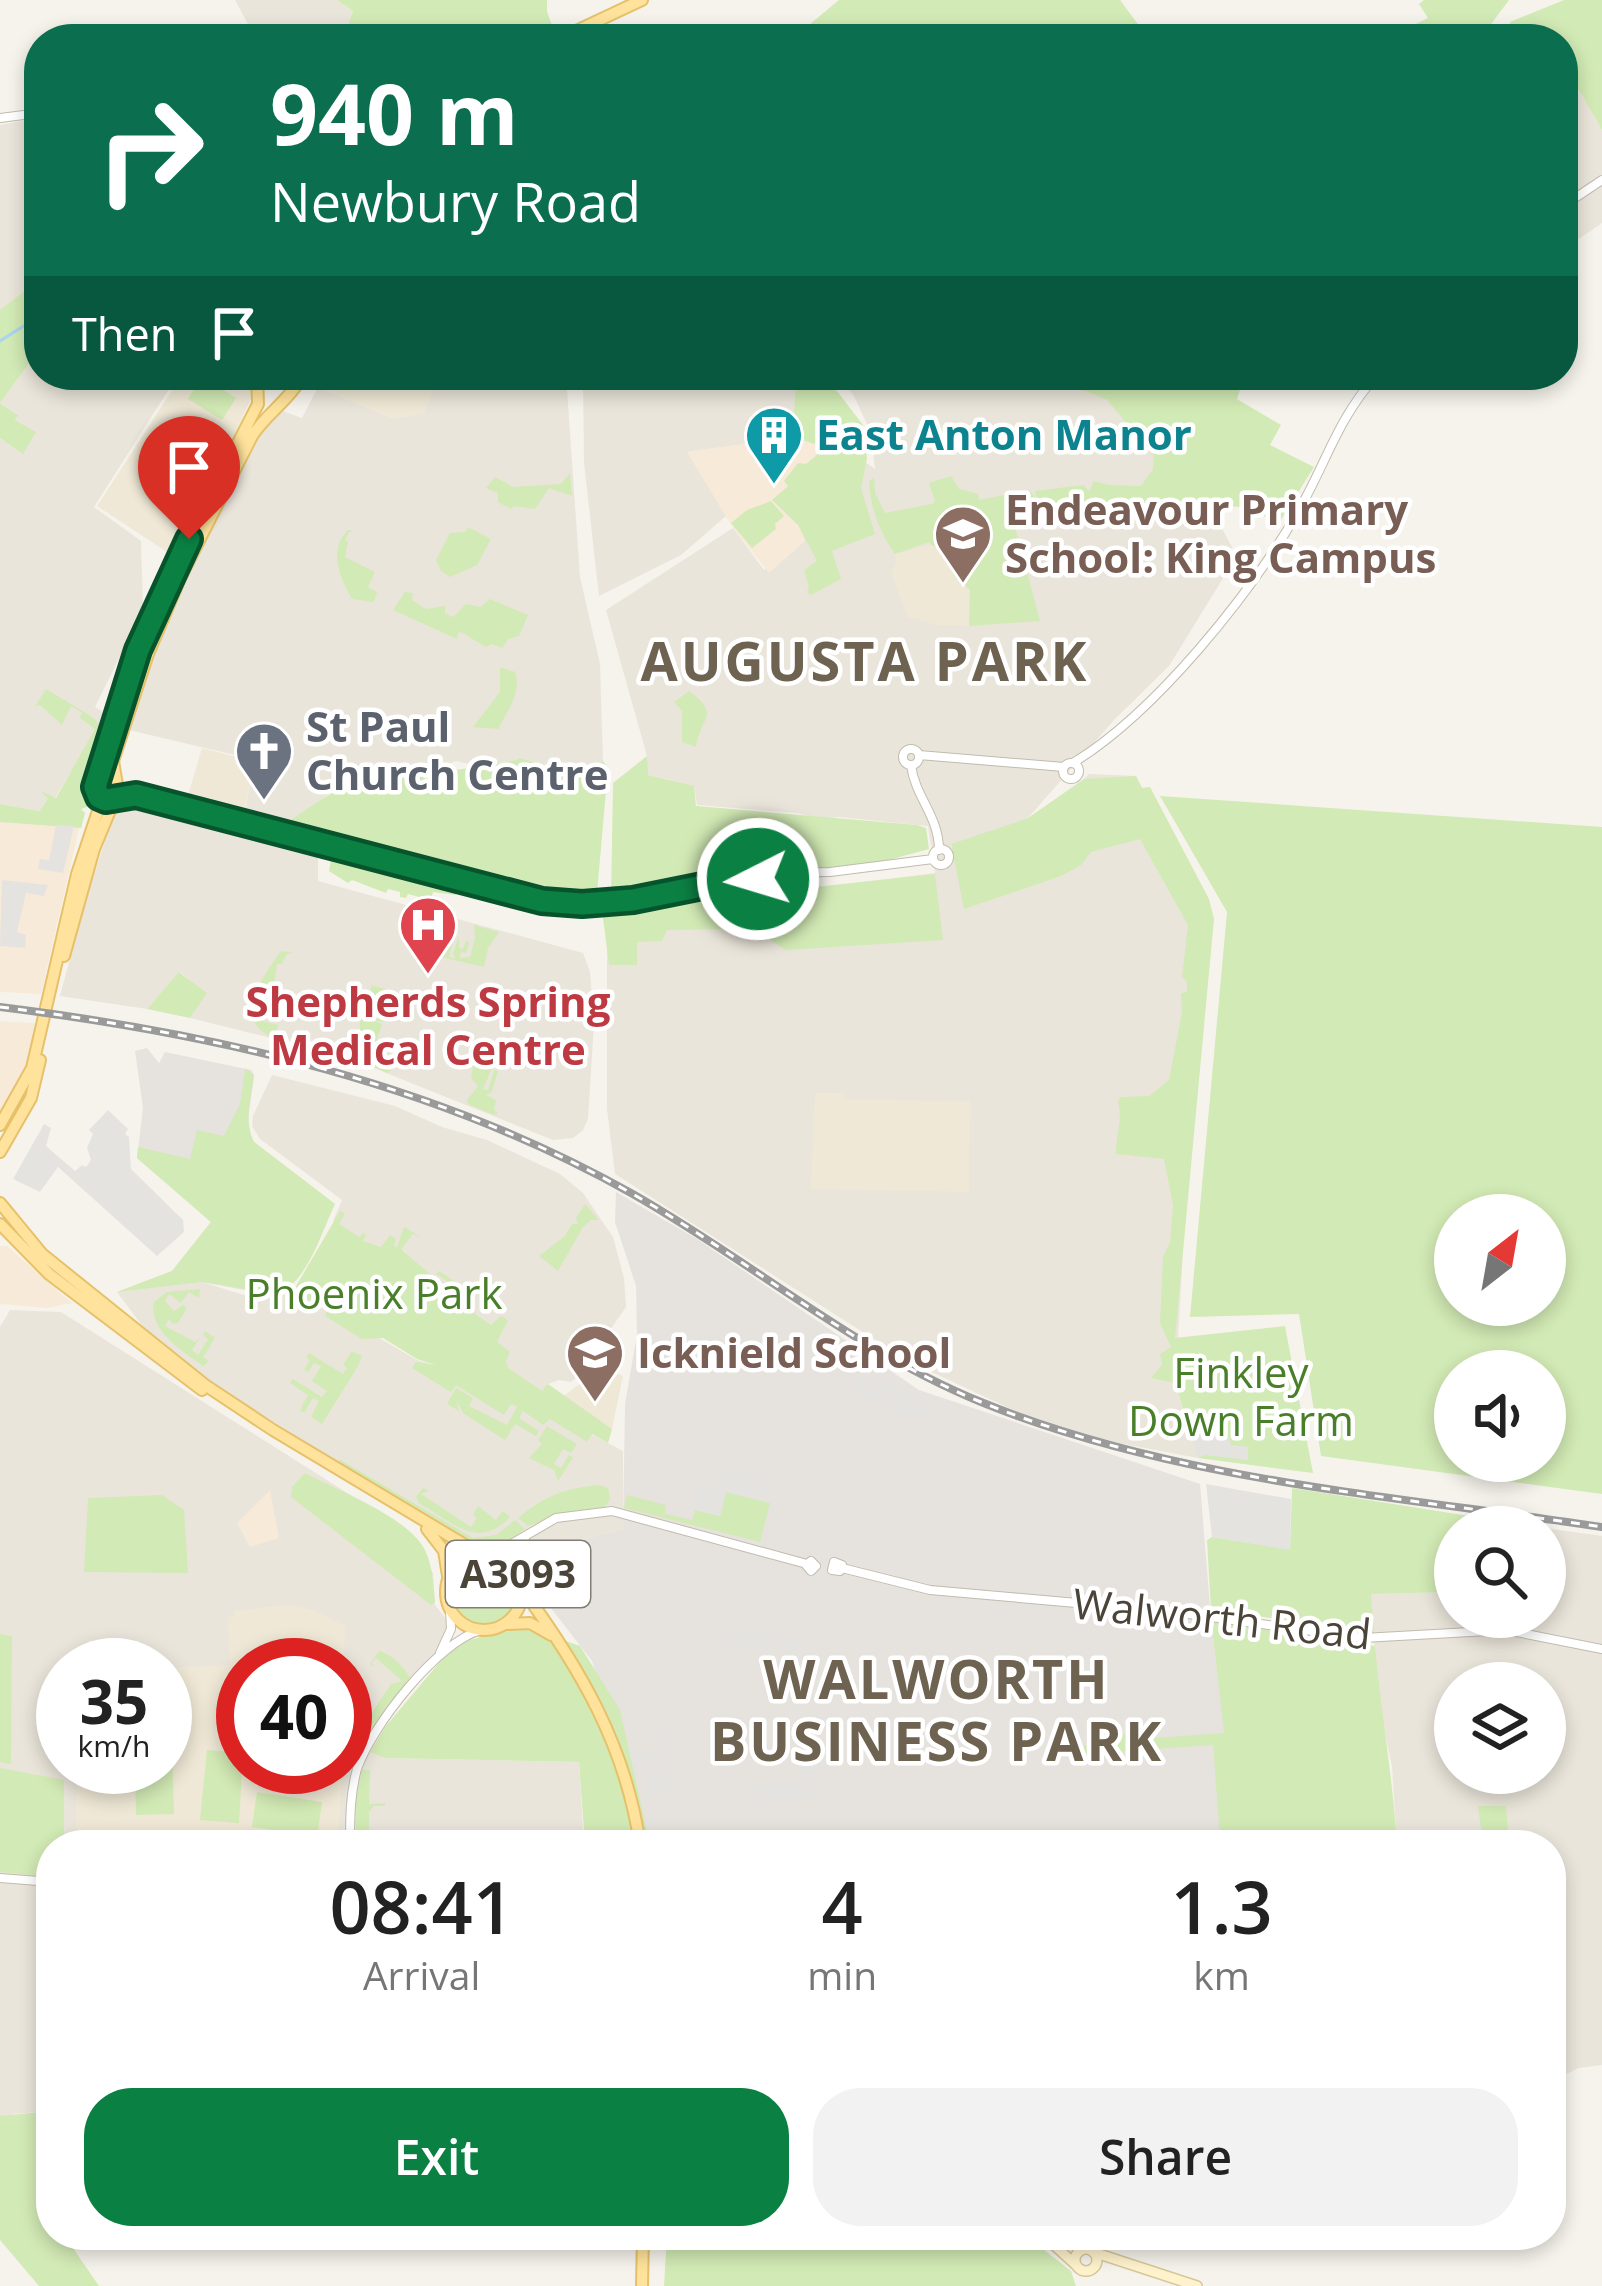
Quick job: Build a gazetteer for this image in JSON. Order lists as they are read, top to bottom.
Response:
{
  "streets": {
    "main road": ["A3093"],
    "street": ["Walworth Road"]
  },
  "crossings": [
    ["A3093", "Walworth Road"]
  ],
  "districts": ["AUGUSTA PARK", "WALWORTH BUSINESS PARK"],
  "parks": ["Phoenix Park", "Finkley Down Farm"],
  "places": {
    "building": ["East Anton Manor"],
    "school or university": ["Endeavour Primary School: King Campus", "Icknield School"],
    "church": ["St Paul Church Centre"],
    "hospital": ["Shepherds Spring Medical Centre"]
  },
  "north": "top right",
  "page": {
    "turn": ["940 m", "Newbury Road"],
    "then": "Then",
    "speed": "35 km/h",
    "limit": "40",
    "eta": [
      "08:41",
      "Arrival",
      "4",
      "min",
      "1.3",
      "km"
    ],
    "buttons": ["Exit", "Share"]
  }
}
